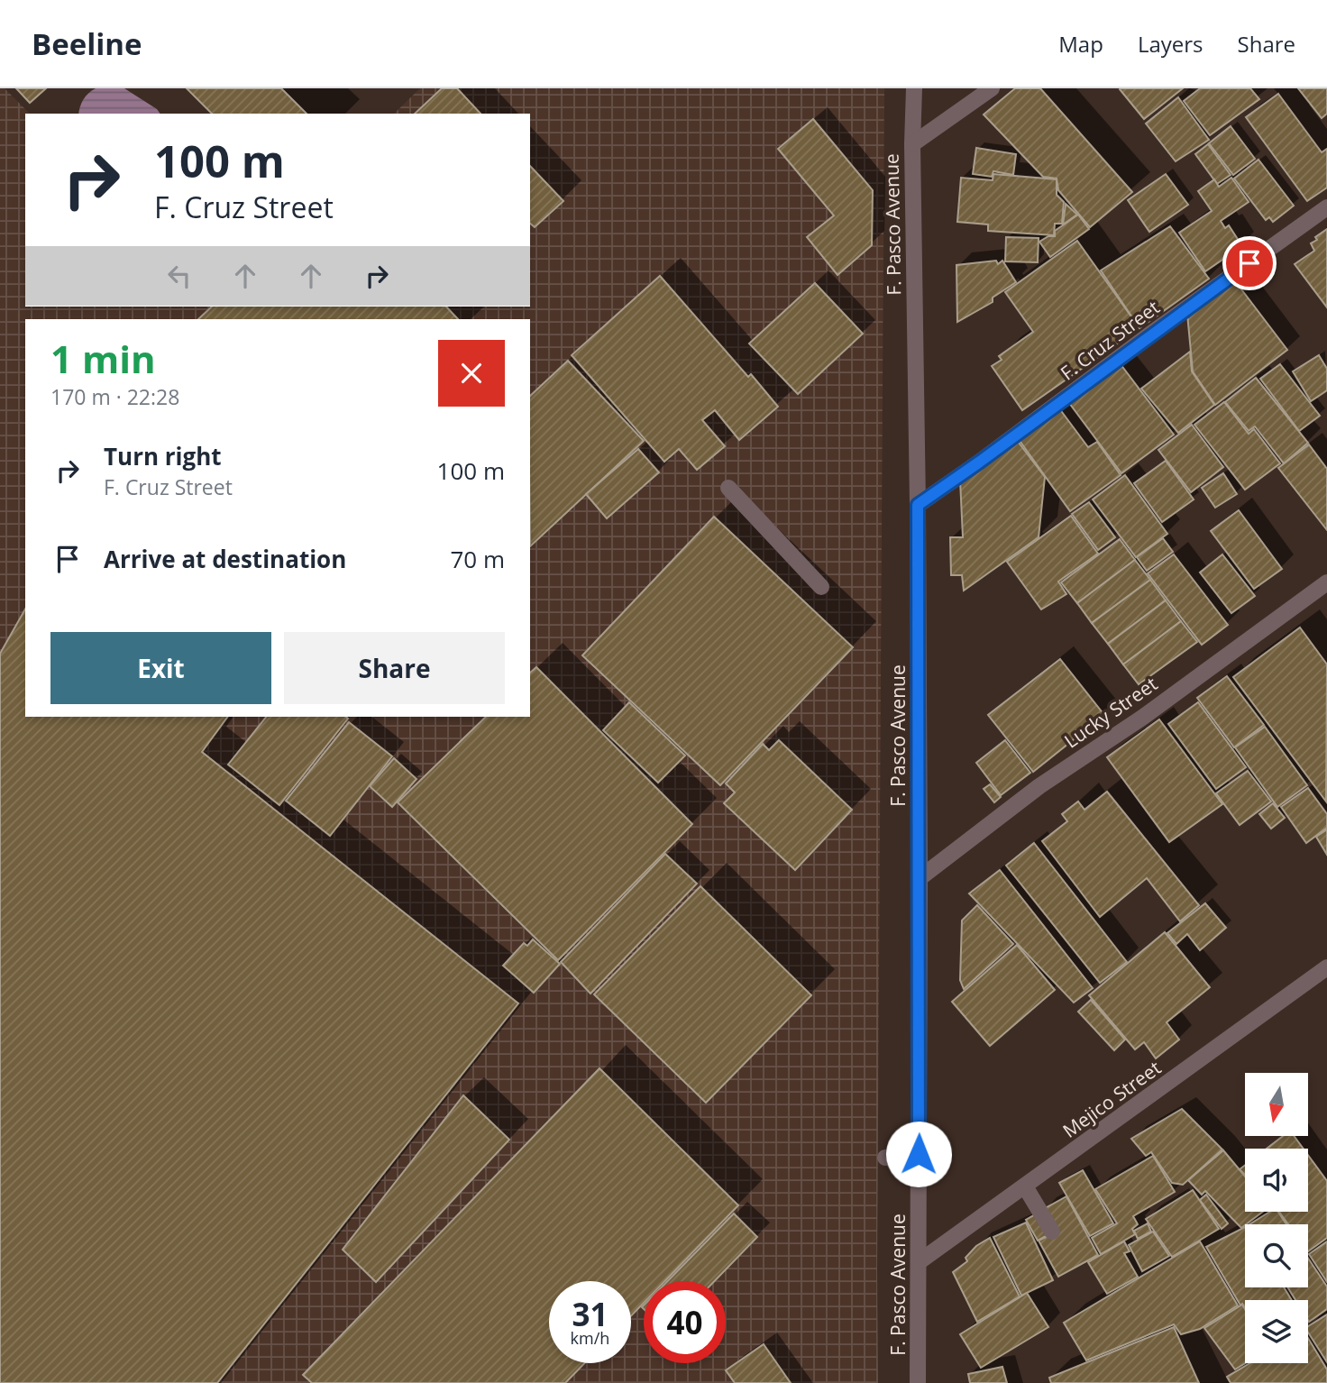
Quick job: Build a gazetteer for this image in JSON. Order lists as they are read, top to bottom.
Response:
{
  "streets": {
    "street": [
      "F. Pasco Avenue",
      "F. Cruz Street",
      "Lucky Street",
      "Mejico Street"
    ]
  },
  "crossings": [
    ["F. Pasco Avenue", "F. Cruz Street"],
    ["F. Pasco Avenue", "Lucky Street"],
    ["F. Pasco Avenue", "Mejico Street"]
  ],
  "north": "bottom",
  "page": {
    "header": "Beeline",
    "nav": ["Map", "Layers", "Share"],
    "turn": ["100 m", "F. Cruz Street"],
    "heading": ["1 min", "170 m · 22:28"],
    "list": [
      {
        "name": "Turn right",
        "note": "F. Cruz Street",
        "value": "100 m"
      },
      {
        "name": "Arrive at destination",
        "value": "70 m"
      }
    ],
    "buttons": ["Exit", "Share"],
    "speed": "31 km/h",
    "limit": "40"
  }
}
